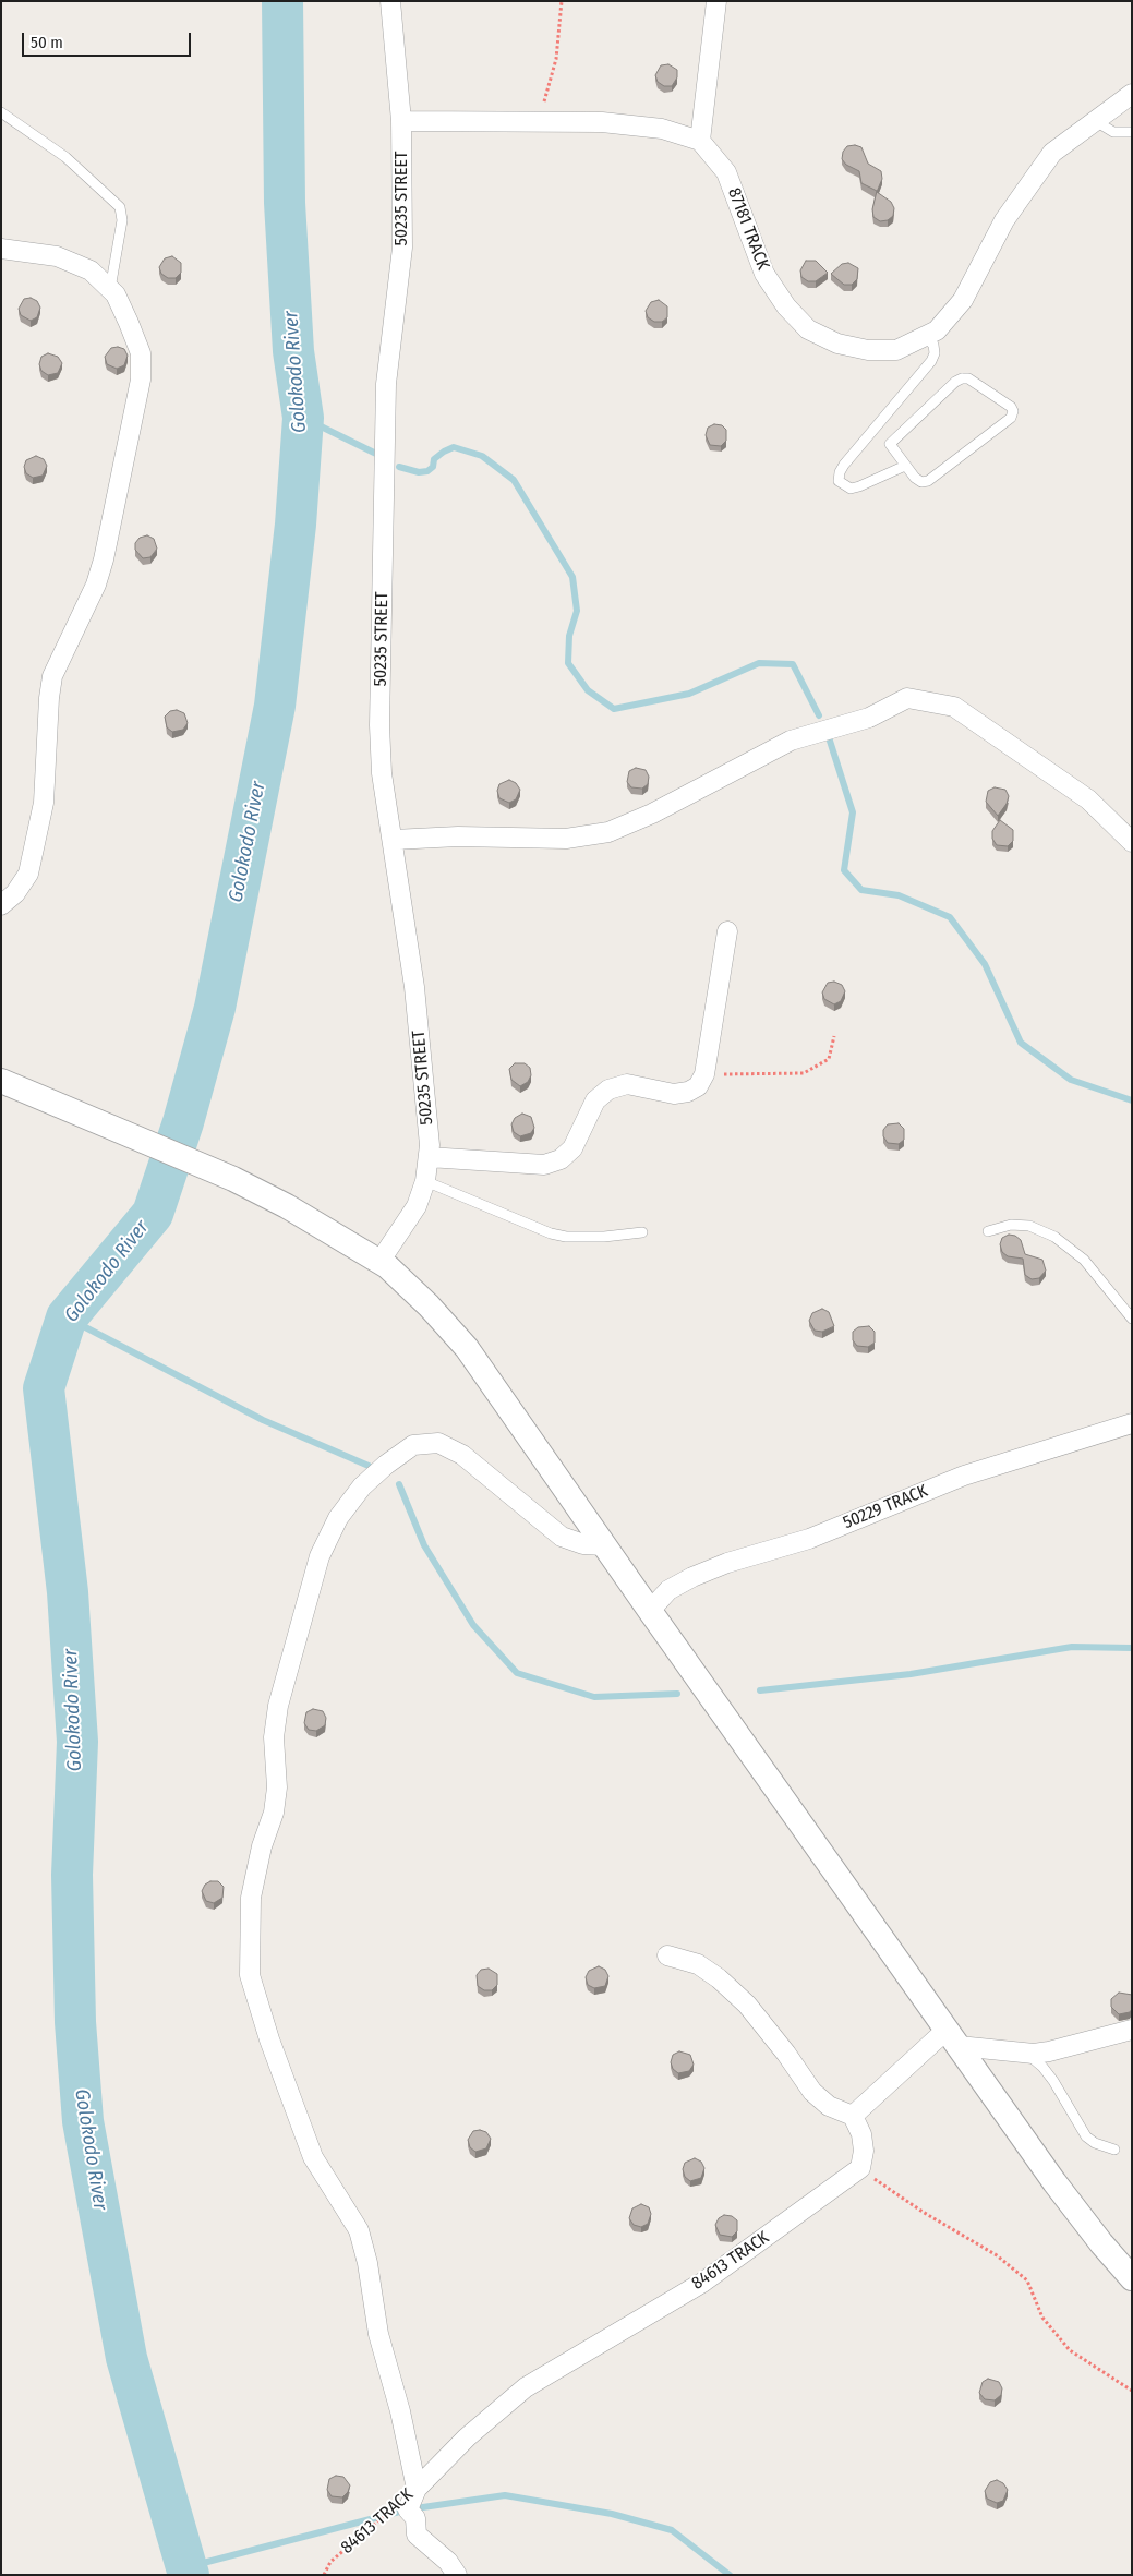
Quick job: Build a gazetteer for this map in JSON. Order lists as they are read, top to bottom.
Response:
{
  "streets": {
    "street": [
      "50235 STREET",
      "87181 TRACK",
      "50229 TRACK",
      "84613 TRACK"
    ]
  },
  "water": ["Golokodo River"],
  "scale_bar": "50 m"
}
